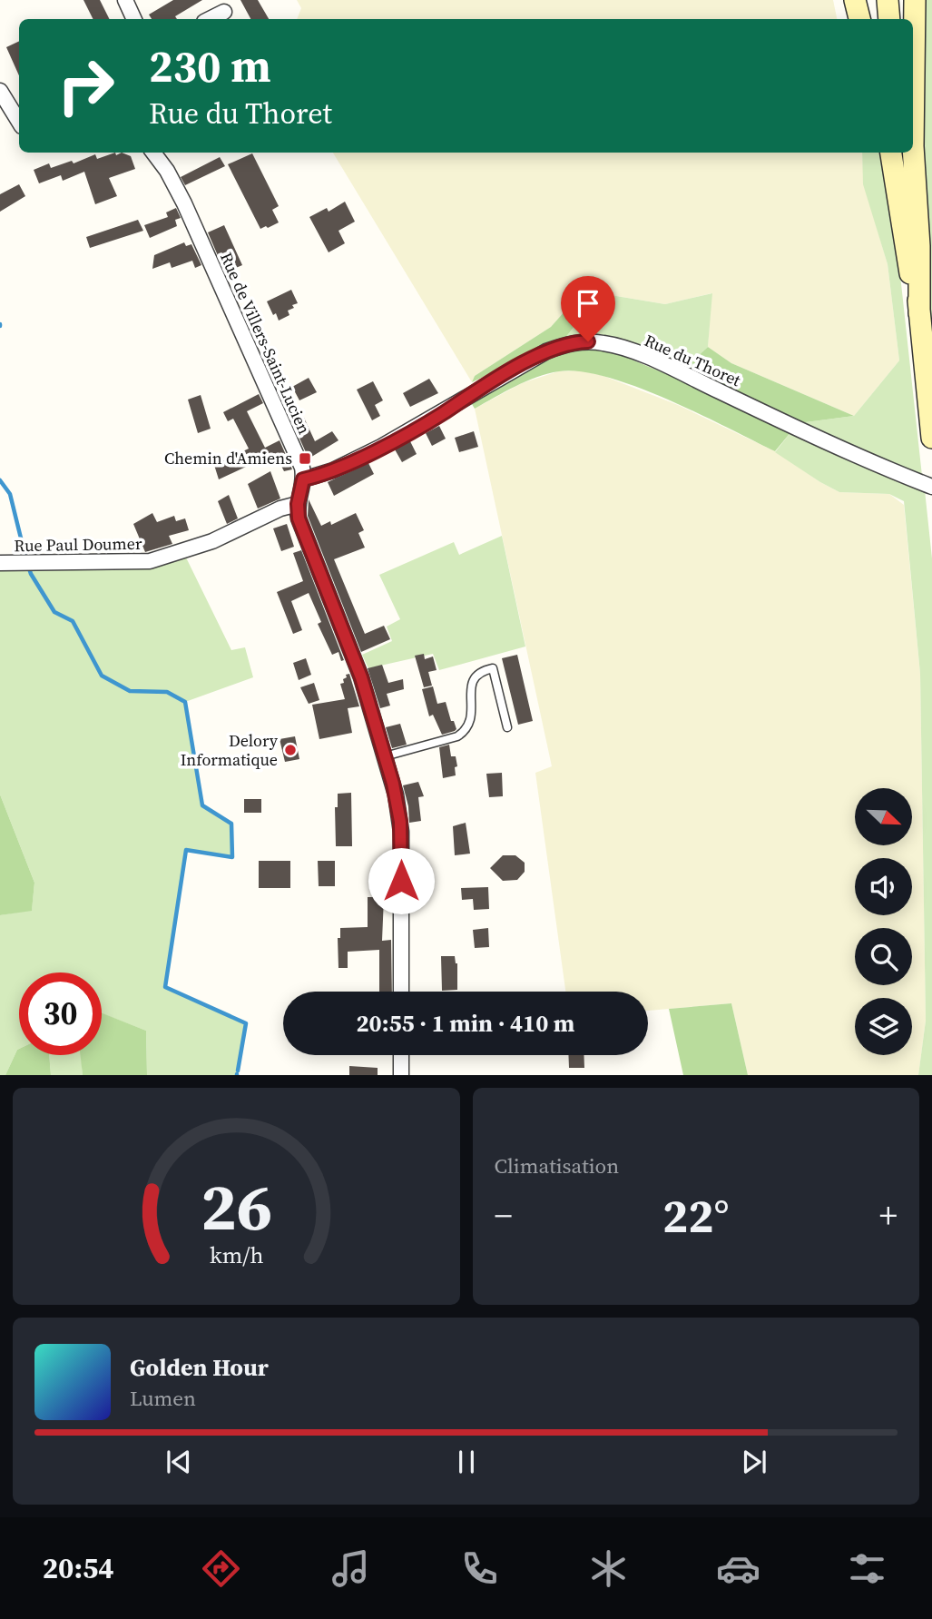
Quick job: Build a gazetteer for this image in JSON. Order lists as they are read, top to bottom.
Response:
{
  "streets": {
    "street": ["Rue de Villers-Saint-Lucien", "Rue du Thoret", "Rue Paul Doumer"]
  },
  "crossings": [
    ["Rue de Villers-Saint-Lucien", "Rue du Thoret"],
    ["Rue de Villers-Saint-Lucien", "Rue Paul Doumer"]
  ],
  "places": {
    "transit": ["Chemin d'Amiens"],
    "other": ["Delory Informatique"]
  },
  "north": "bottom right",
  "page": {
    "turn": ["230 m", "Rue du Thoret"],
    "limit": "30",
    "trip": "20:55 · 1 min · 410 m",
    "tile": "Climatisation",
    "heat": ["−", "22°", "+"],
    "song": ["Golden Hour", "Lumen"],
    "tabs": "20:54",
    "gauge": ["26", "km/h"]
  }
}
